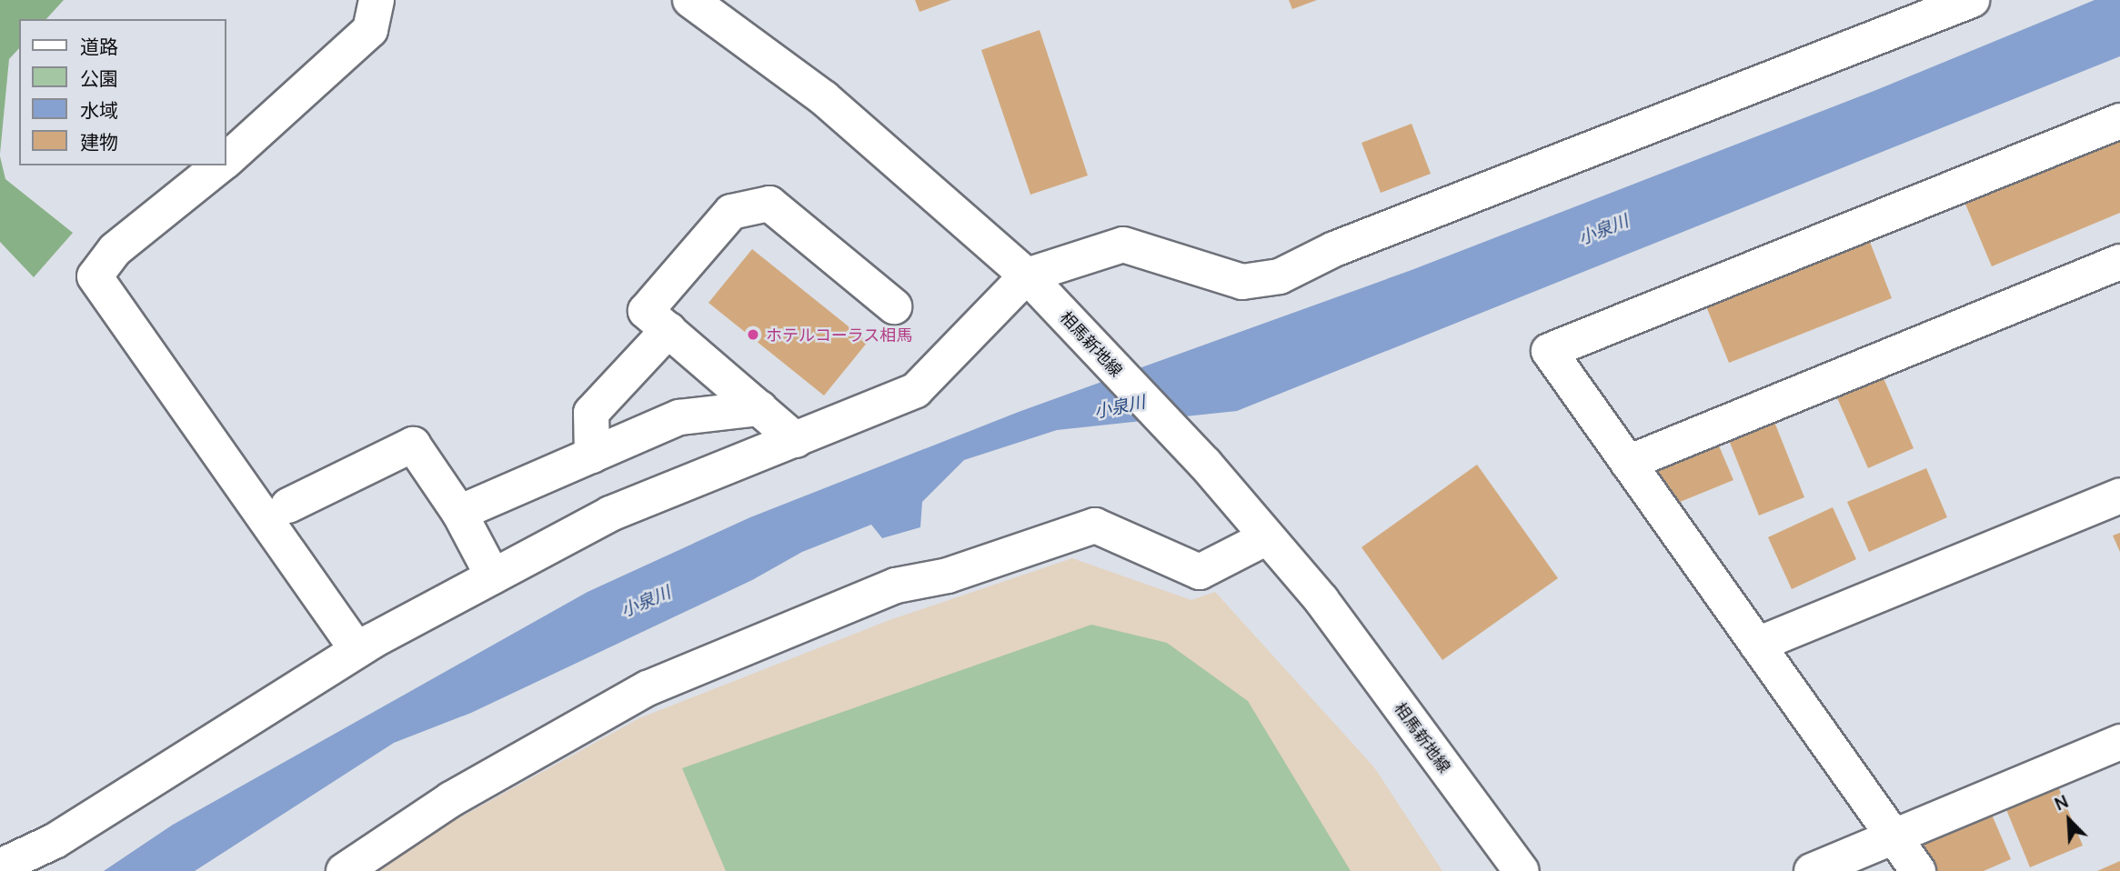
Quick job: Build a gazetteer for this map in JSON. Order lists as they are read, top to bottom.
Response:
{
  "streets": {
    "street": ["相馬新地線"]
  },
  "water": ["小泉川"],
  "places": ["ホテルコーラス相馬"],
  "legend": [
    "道路",
    "公園",
    "水域",
    "建物"
  ],
  "north": "top left"
}
